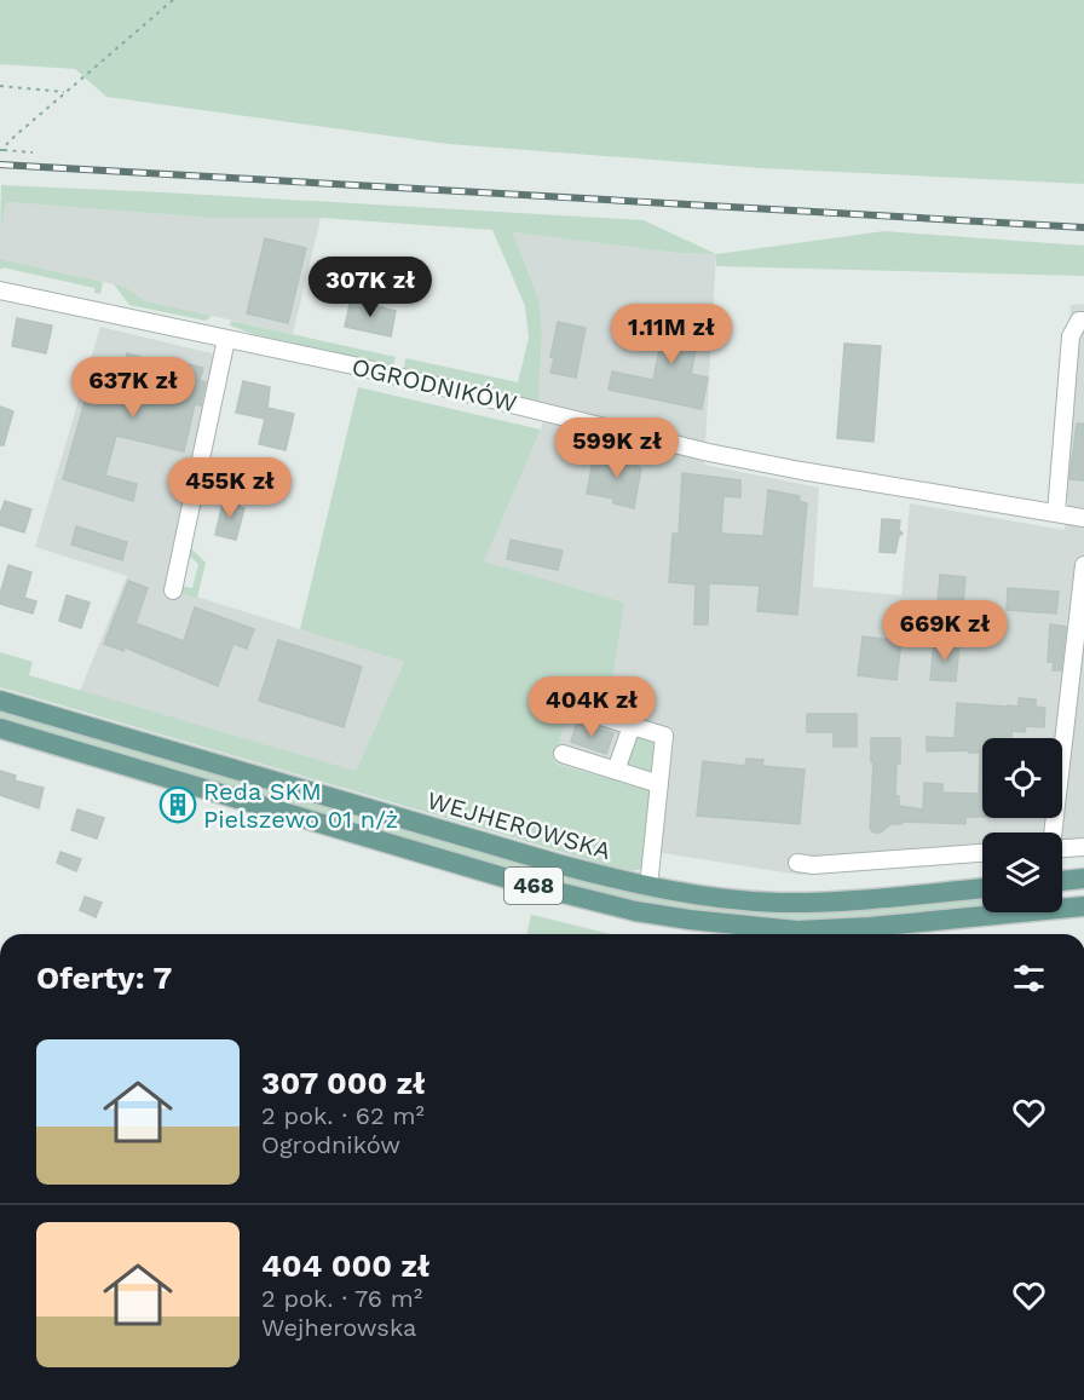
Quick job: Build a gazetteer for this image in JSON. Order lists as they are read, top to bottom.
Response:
{
  "streets": {
    "main road": ["WEJHEROWSKA", "468"],
    "street": ["OGRODNIKÓW"]
  },
  "places": {
    "building": ["Reda SKM Pielszewo 01 n/ż"]
  },
  "page": {
    "price": [
      "307K zł",
      "1.11M zł",
      "637K zł",
      "599K zł",
      "455K zł",
      "669K zł",
      "404K zł"
    ],
    "heading": "Oferty: 7",
    "list": [
      {
        "name": "307 000 zł",
        "note": "2 pok. · 62 m² · Ogrodników"
      },
      {
        "name": "404 000 zł",
        "note": "2 pok. · 76 m² · Wejherowska"
      }
    ]
  }
}
